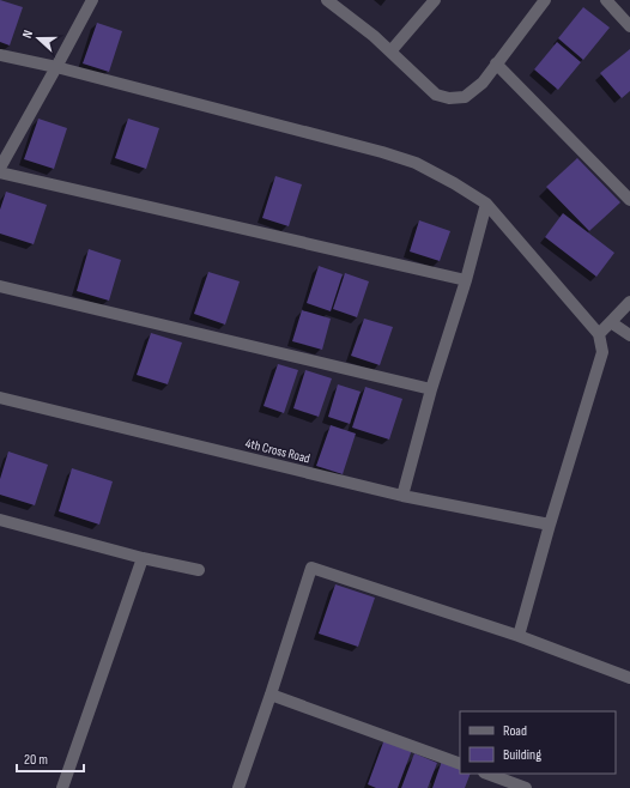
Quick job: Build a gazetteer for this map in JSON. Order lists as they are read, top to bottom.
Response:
{
  "streets": {
    "street": ["4th Cross Road"]
  },
  "legend": ["Road", "Building"],
  "scale_bar": "20 m",
  "north": "left"
}
